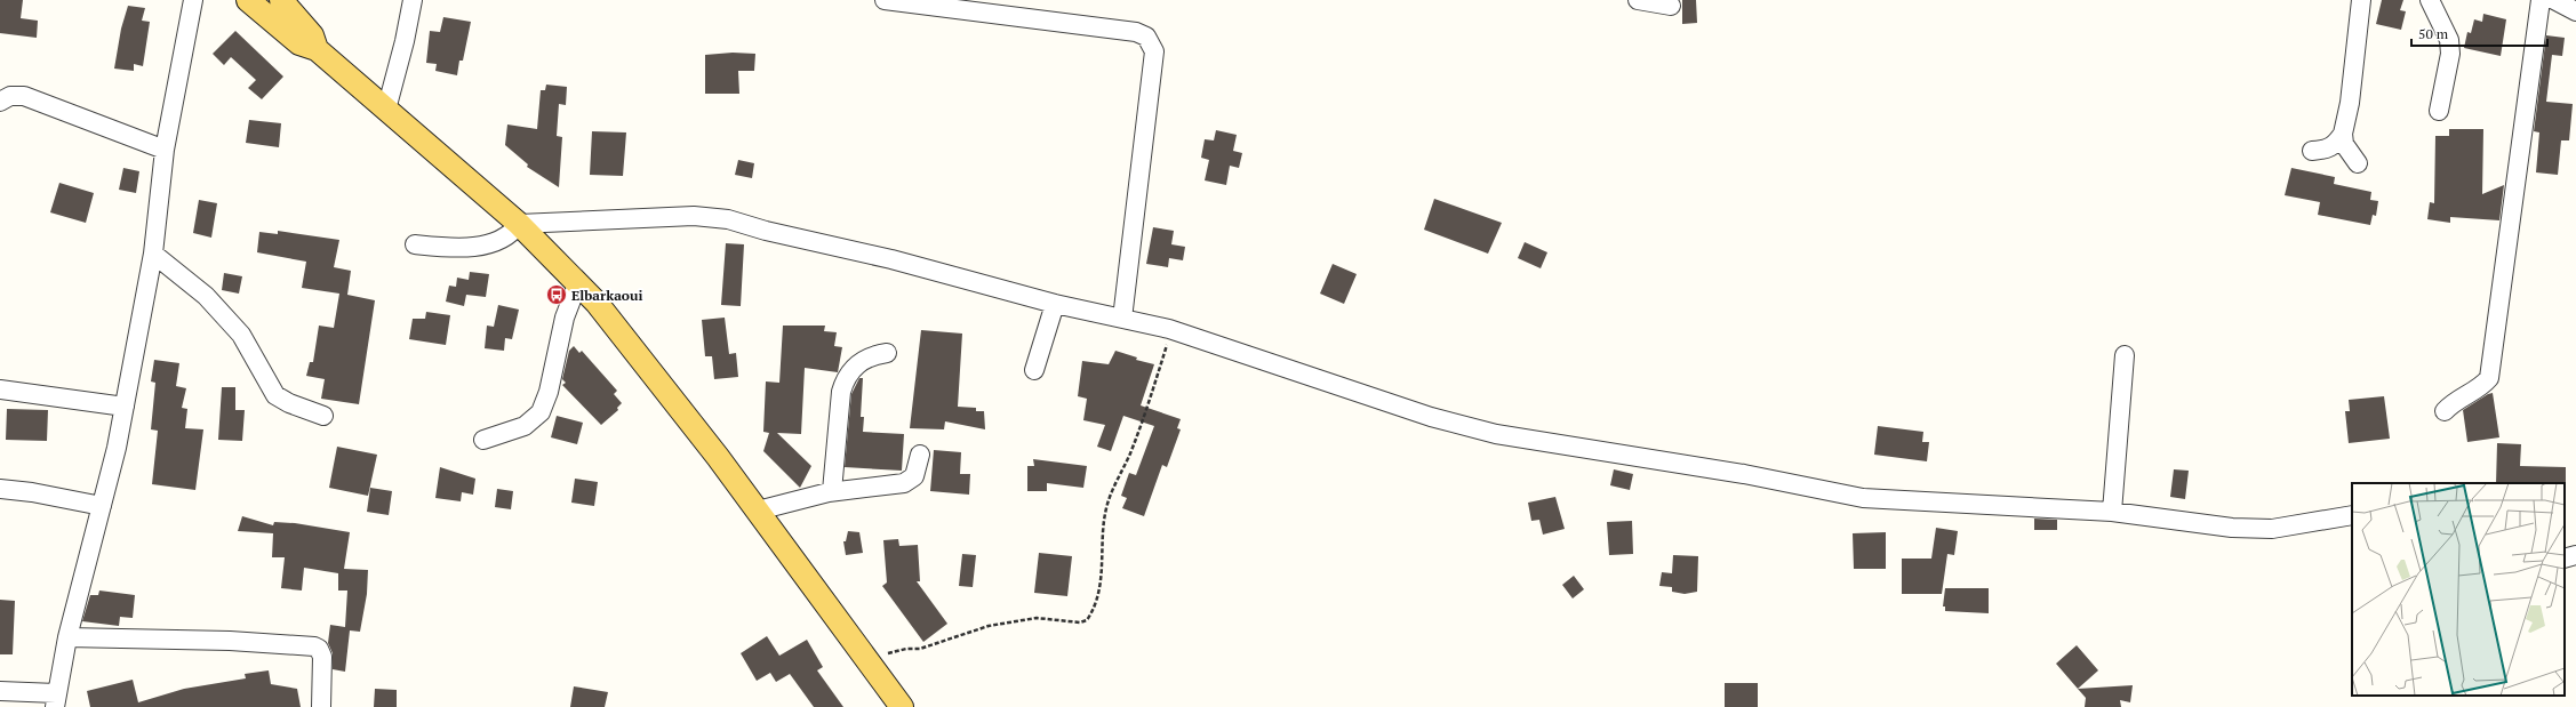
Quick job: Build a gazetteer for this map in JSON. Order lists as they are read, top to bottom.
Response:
{
  "places": {
    "bus stop": ["Elbarkaoui"]
  },
  "scale_bar": "50 m"
}
